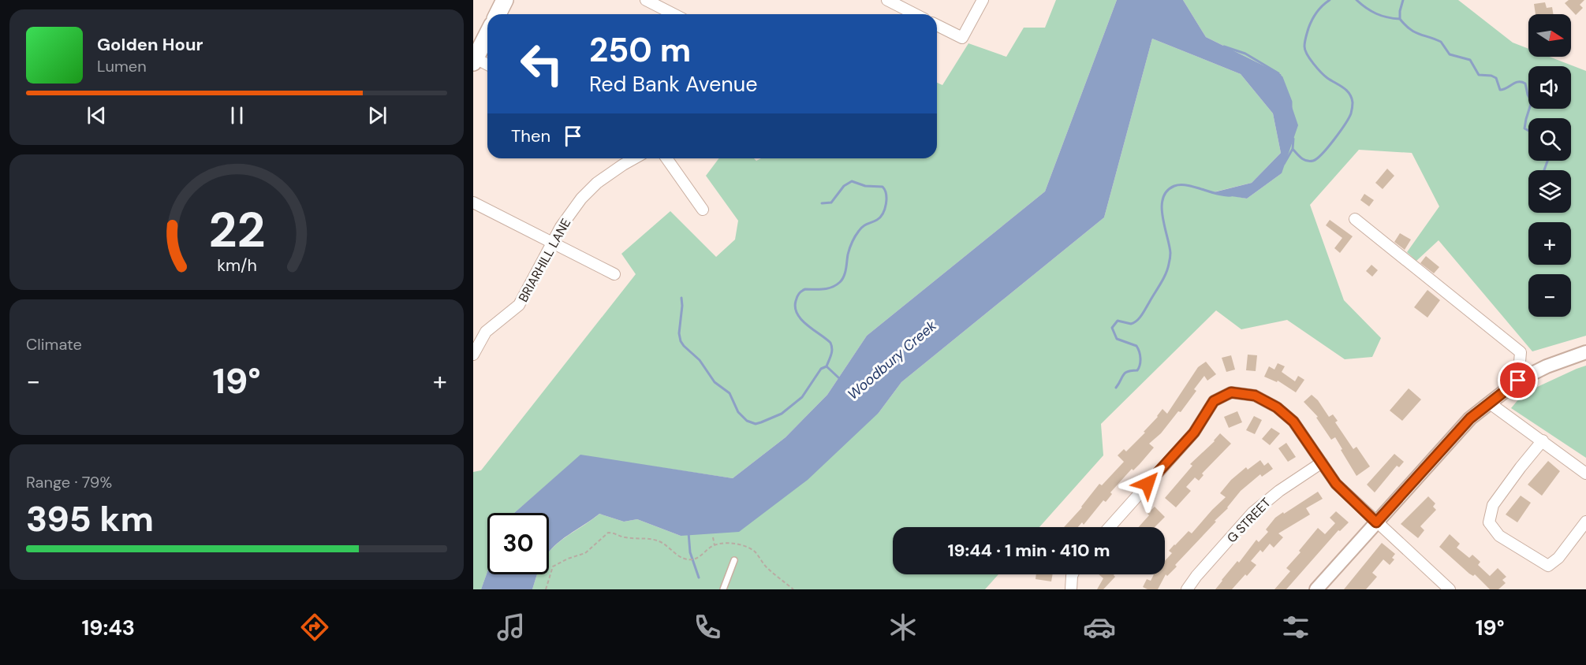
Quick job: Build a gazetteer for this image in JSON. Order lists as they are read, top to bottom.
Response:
{
  "streets": {
    "street": ["BRIARHILL LANE", "G STREET"]
  },
  "water": ["Woodbury Creek"],
  "north": "right",
  "page": {
    "map_buttons": ["+", "−"],
    "turn": ["250 m", "Red Bank Avenue"],
    "song": ["Golden Hour", "Lumen"],
    "then": "Then",
    "tile": [
      "Climate",
      ["Range · 79%", "395 km"]
    ],
    "heat": ["−", "19°", "+"],
    "limit": "30",
    "trip": "19:44 · 1 min · 410 m",
    "tabs": ["19:43", "19°"],
    "gauge": ["22", "km/h"]
  }
}
